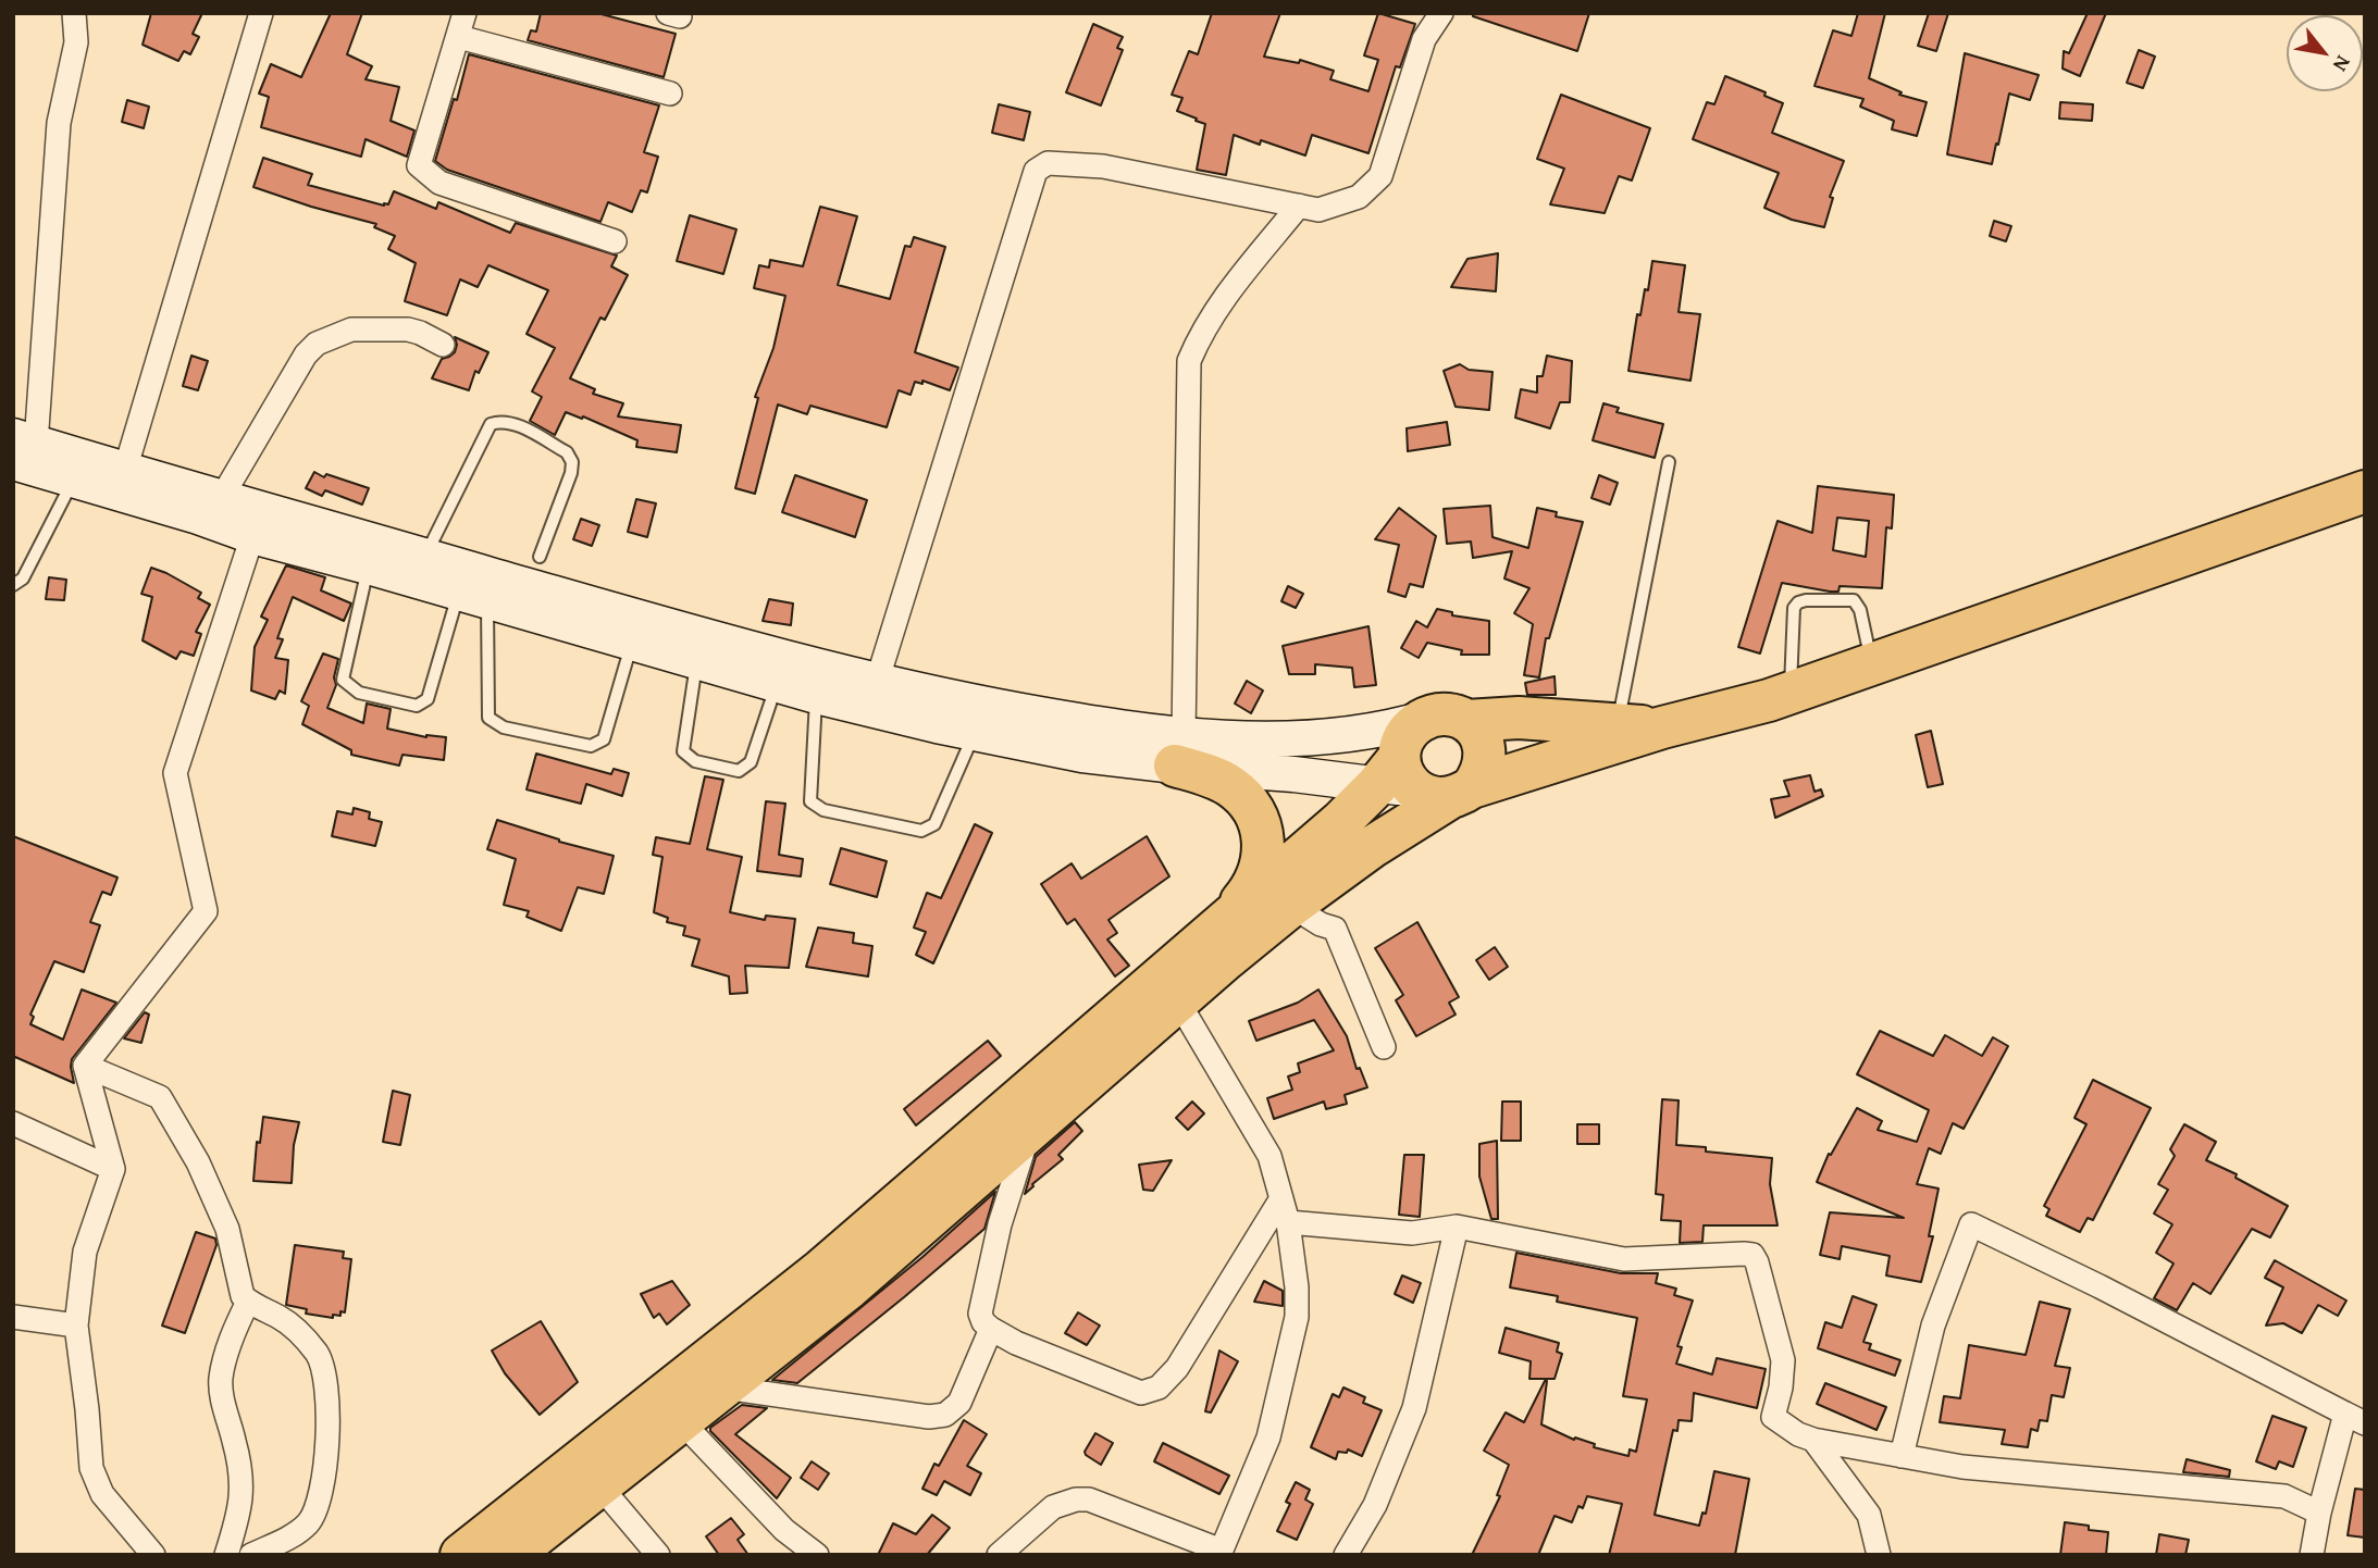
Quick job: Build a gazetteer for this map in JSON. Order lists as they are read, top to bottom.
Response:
{
  "north": "bottom right"
}
